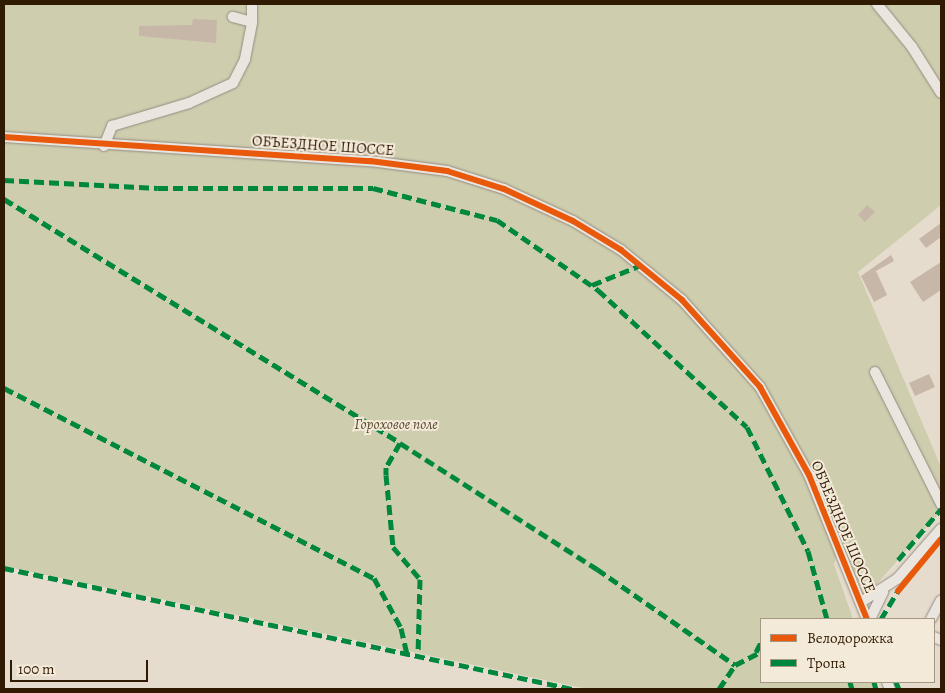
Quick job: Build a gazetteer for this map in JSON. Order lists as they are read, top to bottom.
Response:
{
  "streets": {
    "street": ["ОБЪЕЗДНОЕ ШОССЕ"]
  },
  "parks": ["Гороховое поле"],
  "legend": ["Велодорожка", "Тропа"],
  "scale_bar": "100 m"
}
